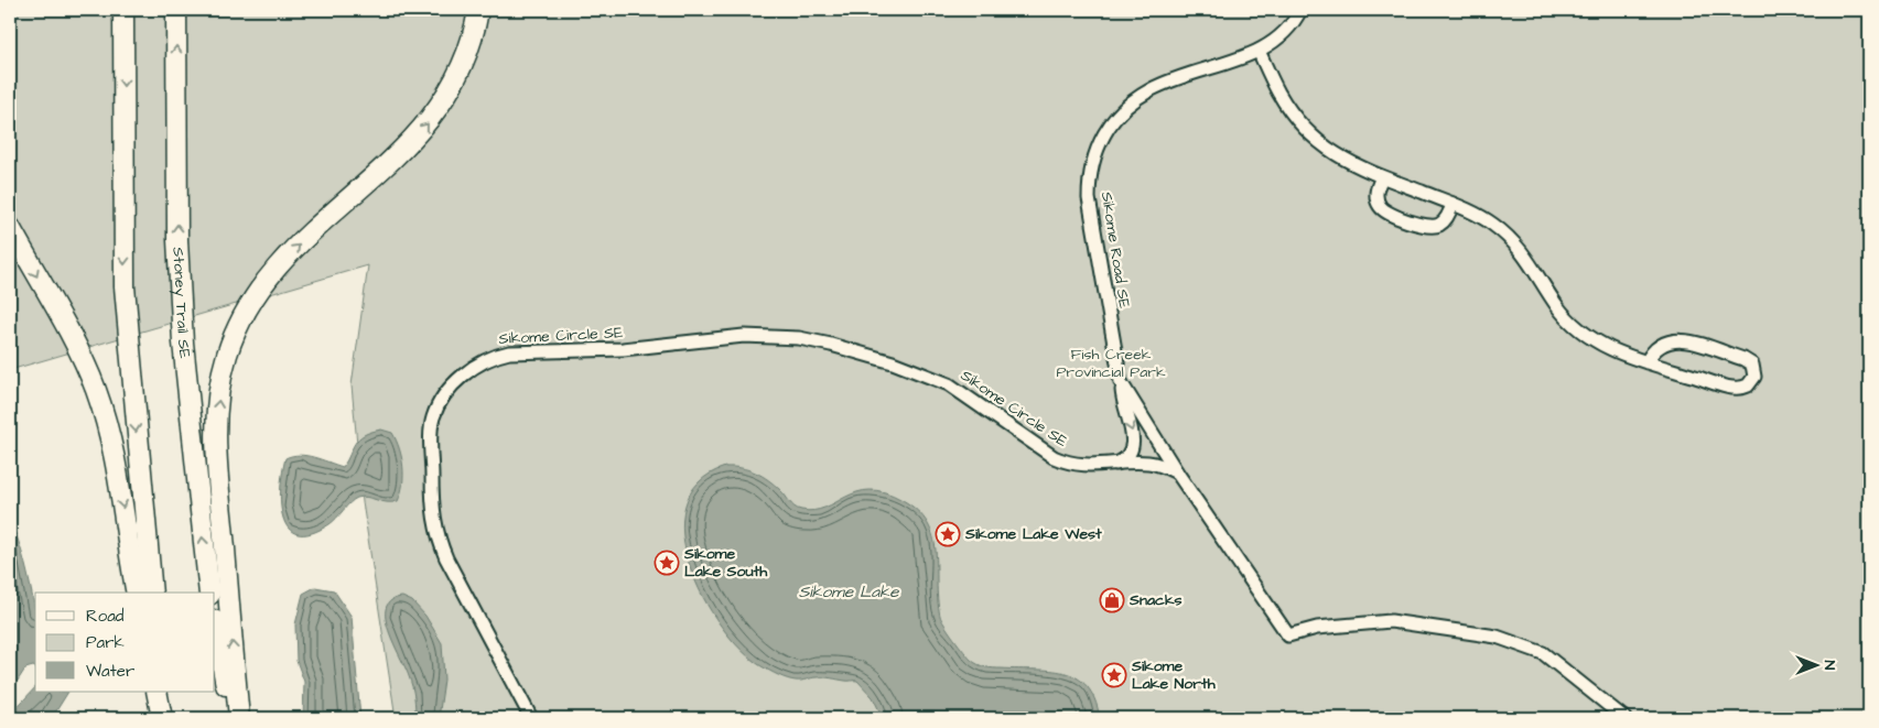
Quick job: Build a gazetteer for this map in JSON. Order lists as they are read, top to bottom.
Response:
{
  "streets": {
    "highway": ["Stoney Trail SE"],
    "street": ["Sikome Road SE", "Sikome Circle SE"]
  },
  "crossings": [
    ["Sikome Road SE", "Sikome Circle SE"]
  ],
  "water": ["Sikome Lake"],
  "parks": ["Fish Creek Provincial Park"],
  "places": {
    "place": ["Sikome Lake West", "Sikome Lake South", "Sikome Lake North"],
    "shop": ["Snacks"]
  },
  "legend": ["Road", "Park", "Water"],
  "north": "right"
}
